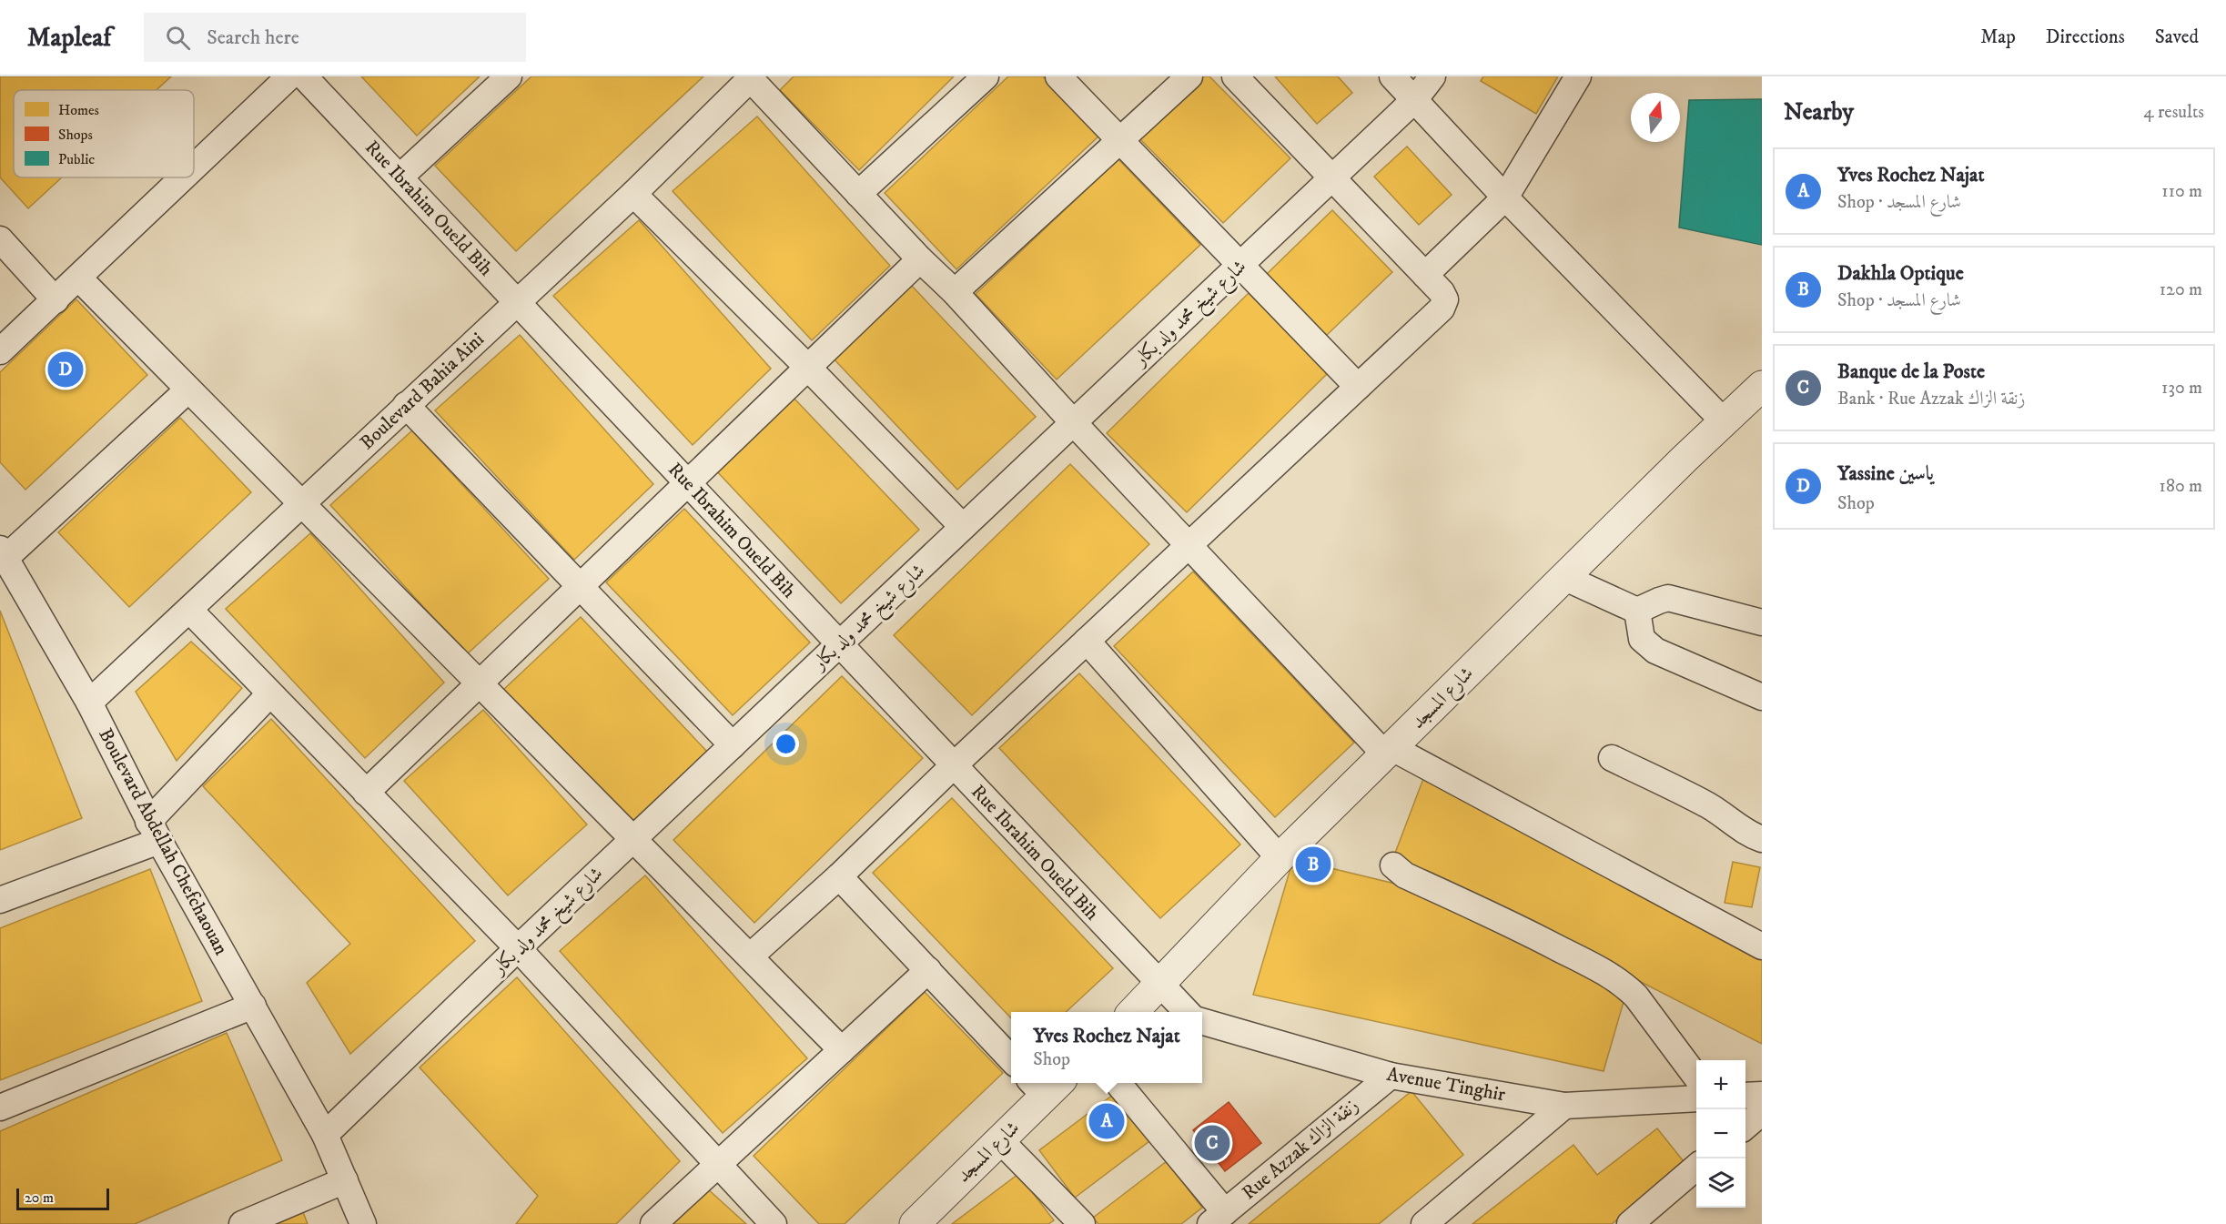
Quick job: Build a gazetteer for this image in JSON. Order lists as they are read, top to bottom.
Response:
{
  "streets": {
    "street": [
      "Rue Ibrahim Oueld Bih",
      "شارع شيخ محمد ولد بكار",
      "Boulevard Bahia Aini",
      "شارع المسجد",
      "Boulevard Abdellah Chefchaouan",
      "Avenue Tinghir",
      "Rue Azzak زنقة الزاك"
    ]
  },
  "crossings": [
    ["Rue Ibrahim Oueld Bih", "شارع شيخ محمد ولد بكار"],
    ["Rue Ibrahim Oueld Bih", "Boulevard Bahia Aini"],
    ["Rue Ibrahim Oueld Bih", "شارع المسجد"],
    ["شارع شيخ محمد ولد بكار", "Boulevard Abdellah Chefchaouan"],
    ["Boulevard Bahia Aini", "Boulevard Abdellah Chefchaouan"],
    ["Avenue Tinghir", "Rue Azzak زنقة الزاك"]
  ],
  "legend": ["Homes", "Shops", "Public"],
  "scale_bar": "20 m",
  "north": "top",
  "page": {
    "header": "Mapleaf",
    "search": "Search here",
    "nav": ["Map", "Directions", "Saved"],
    "heading": ["Nearby", "4 results"],
    "list": [
      {
        "mark": "A",
        "name": "Yves Rochez Najat",
        "note": "Shop · شارع المسجد",
        "value": "110 m"
      },
      {
        "mark": "B",
        "name": "Dakhla Optique",
        "note": "Shop · شارع المسجد",
        "value": "120 m"
      },
      {
        "mark": "C",
        "name": "Banque de la Poste",
        "note": "Bank · Rue Azzak زنقة الزاك",
        "value": "130 m"
      },
      {
        "mark": "D",
        "name": "Yassine ياسين",
        "note": "Shop",
        "value": "180 m"
      }
    ],
    "pins": [
      "D",
      "B",
      "A",
      "C"
    ],
    "popup": ["Yves Rochez Najat", "Shop"],
    "map_buttons": ["+", "−"],
    "scale": "20 m"
  }
}
